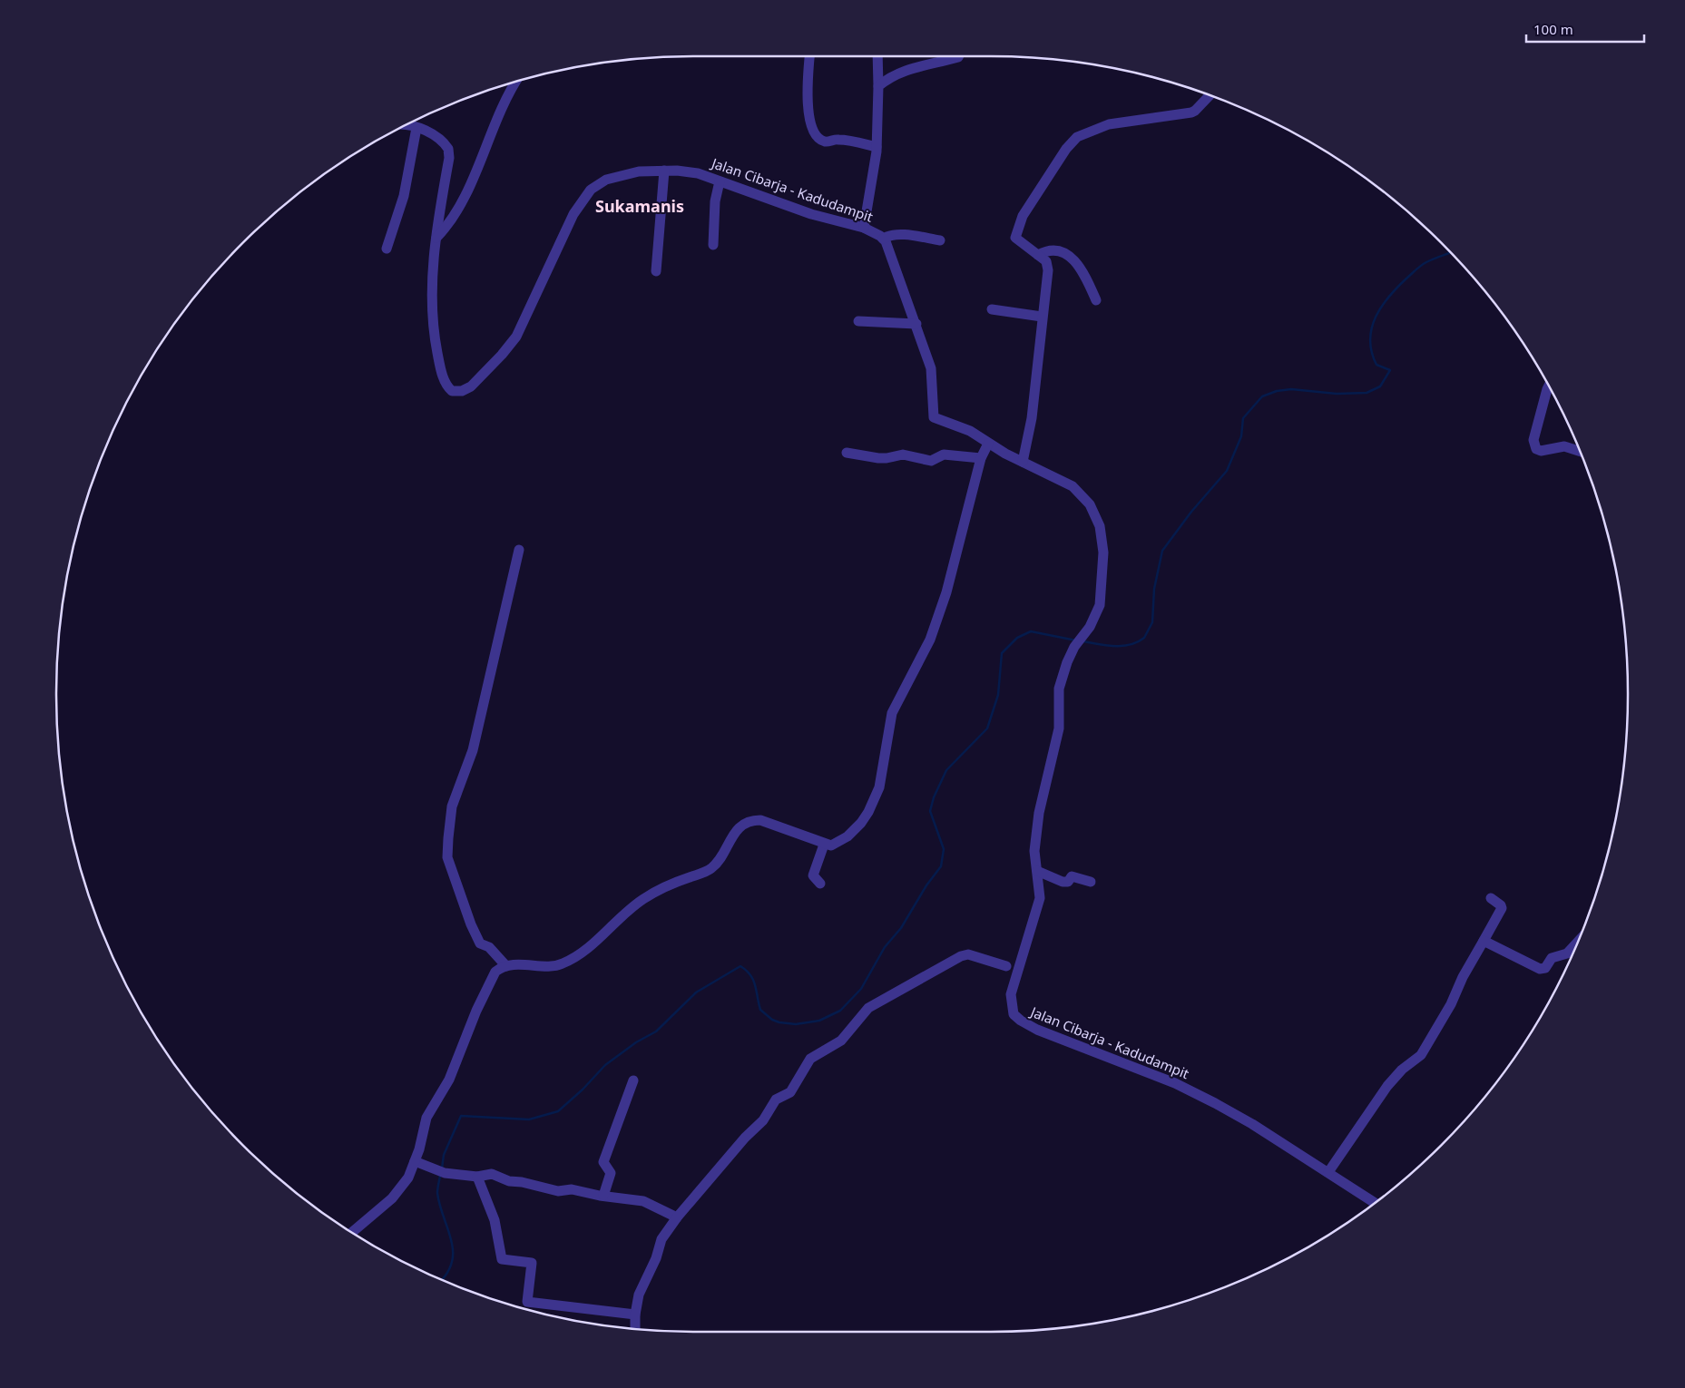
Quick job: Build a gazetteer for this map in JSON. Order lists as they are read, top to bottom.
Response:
{
  "streets": {
    "street": ["Jalan Cibarja - Kadudampit"]
  },
  "districts": ["Sukamanis"],
  "scale_bar": "100 m"
}
